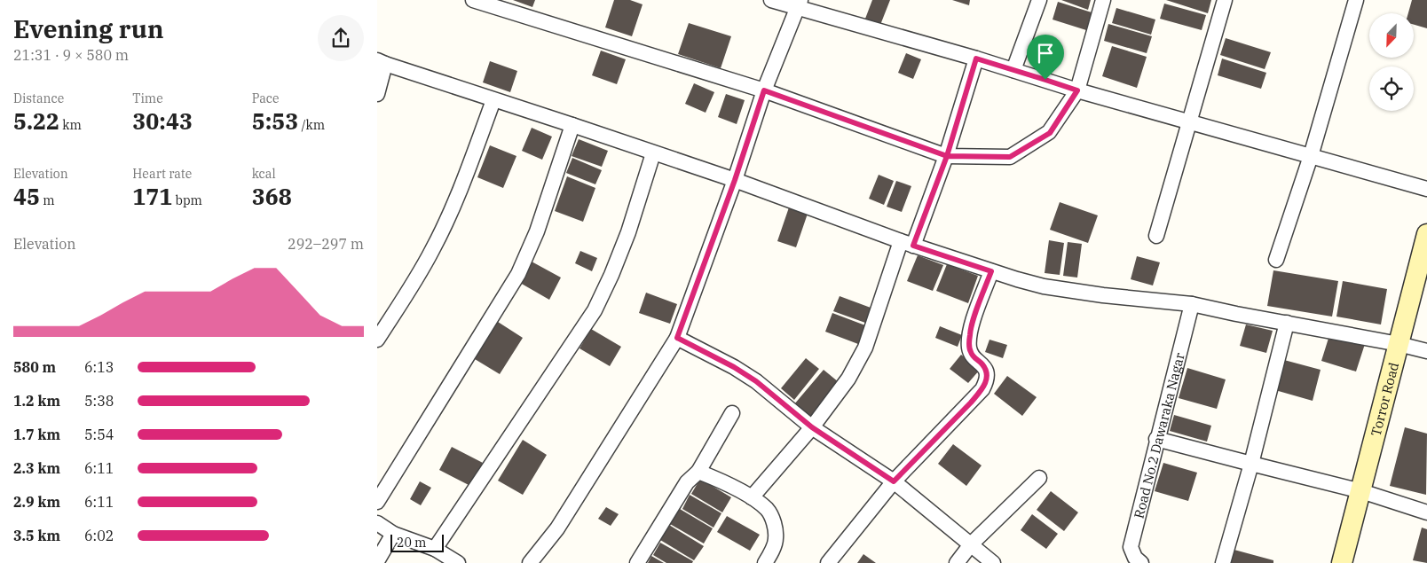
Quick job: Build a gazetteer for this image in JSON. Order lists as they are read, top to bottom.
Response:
{
  "streets": {
    "street": ["Torror Road", "Road No.2 Dawaraka Nagar"]
  },
  "scale_bar": "20 m",
  "north": "bottom left",
  "page": {
    "heading": ["Evening run", "21:31 · 9 × 580 m"],
    "stats": [
      ["Distance", "5.22 km"],
      ["Time", "30:43"],
      ["Pace", "5:53 /km"],
      ["Elevation", "45 m"],
      ["Heart rate", "171 bpm"],
      ["kcal", "368"]
    ],
    "chart": ["Elevation", "292–297 m"],
    "list": [
      {
        "name": "580 m",
        "note": "6:13"
      },
      {
        "name": "1.2 km",
        "note": "5:38"
      },
      {
        "name": "1.7 km",
        "note": "5:54"
      },
      {
        "name": "2.3 km",
        "note": "6:11"
      },
      {
        "name": "2.9 km",
        "note": "6:11"
      },
      {
        "name": "3.5 km",
        "note": "6:02"
      }
    ],
    "scale": "20 m"
  }
}
